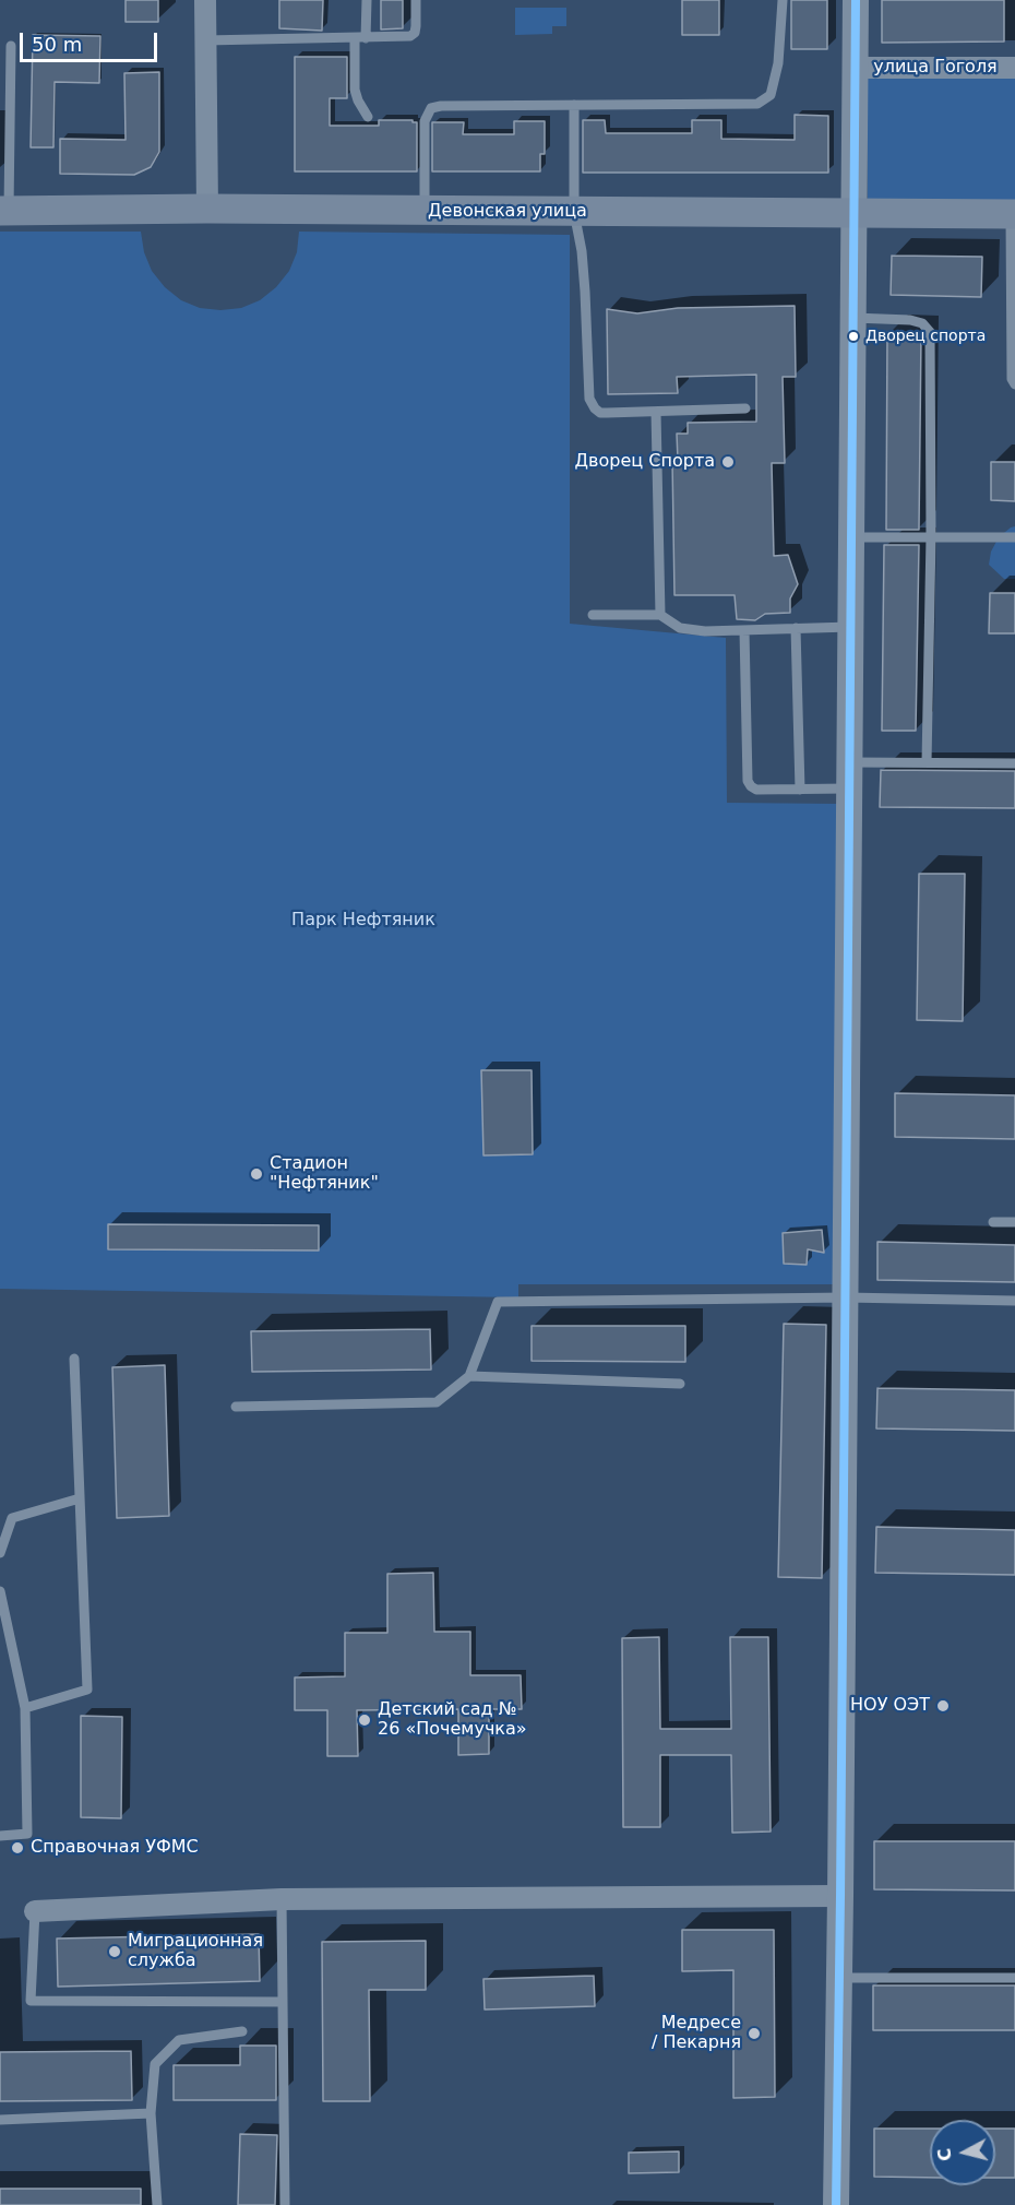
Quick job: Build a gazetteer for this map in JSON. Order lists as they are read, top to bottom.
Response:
{
  "streets": {
    "main road": ["Девонская улица"],
    "street": ["улица Гоголя"]
  },
  "parks": ["Парк Нефтяник"],
  "places": [
    "Дворец спорта",
    "Дворец Спорта",
    "Стадион \"Нефтяник\"",
    "НОУ ОЭТ",
    "Детский сад № 26 «Почемучка»",
    "Справочная УФМС",
    "Миграционная служба",
    "Медресе / Пекарня"
  ],
  "scale_bar": "50 m",
  "north": "left"
}
